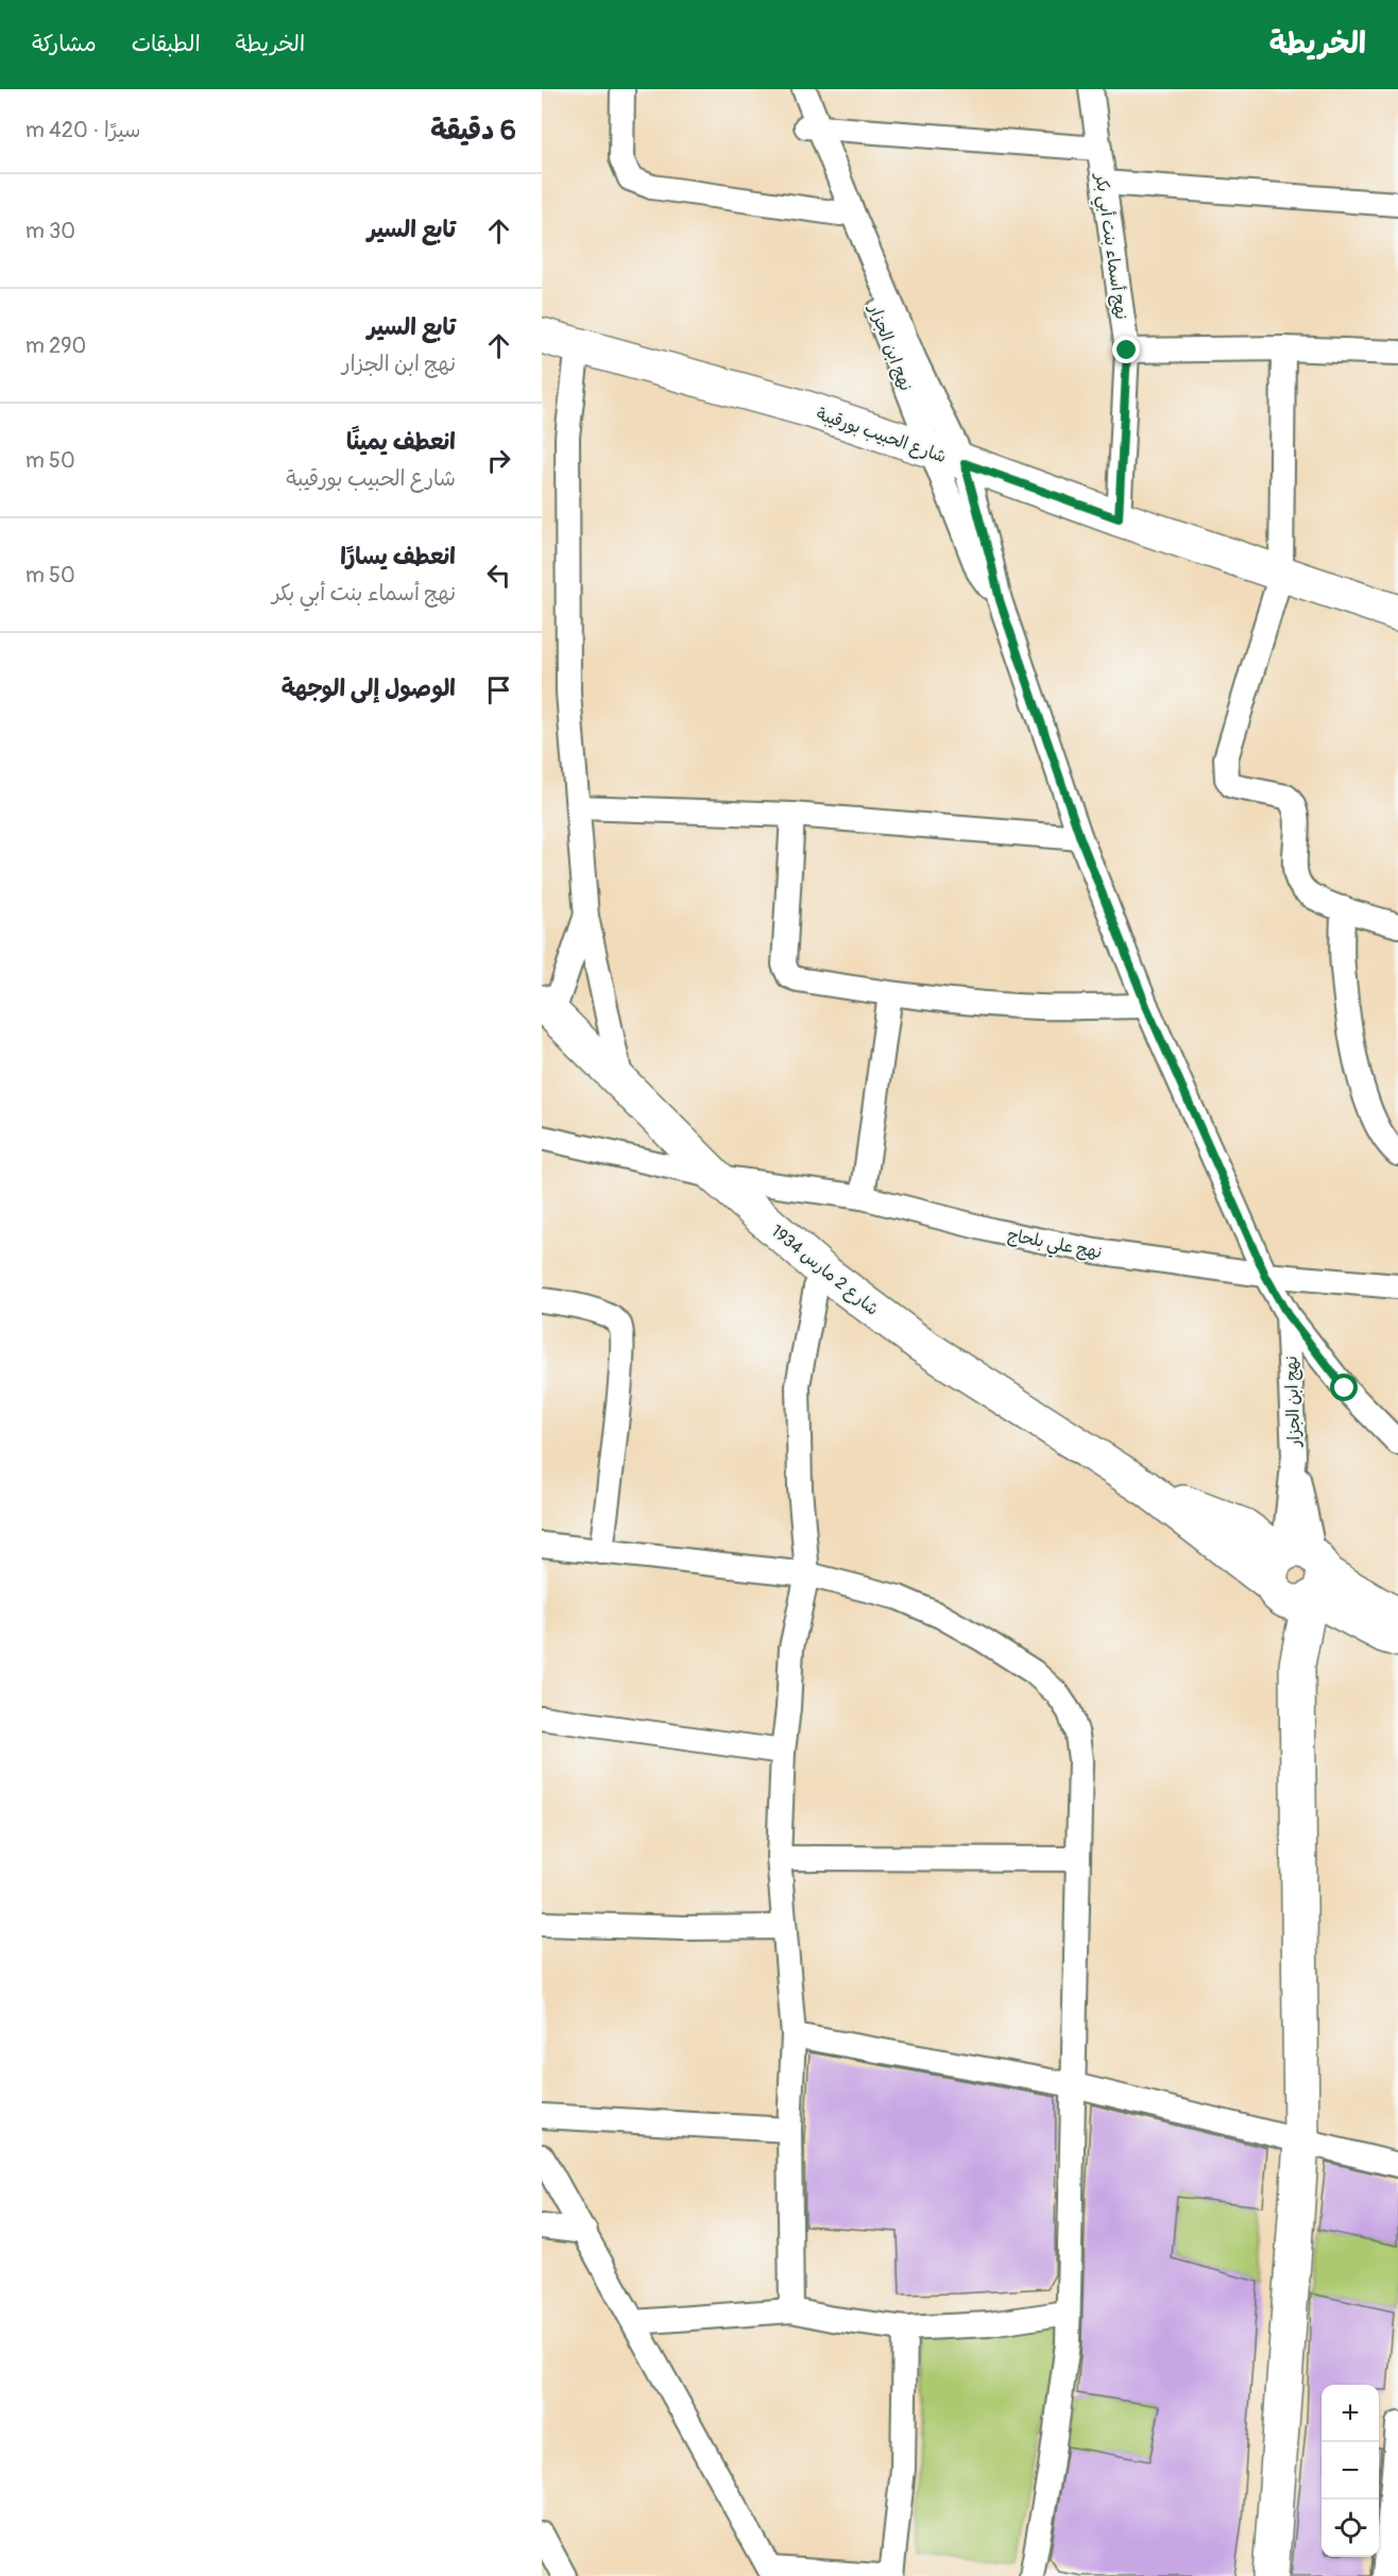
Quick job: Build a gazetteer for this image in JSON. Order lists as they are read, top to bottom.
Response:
{
  "streets": {
    "street": [
      "نهج أسماء بنت أبي بكر",
      "نهج ابن الجزار",
      "شارع الحبيب بورقيبة",
      "نهج علي بلحاج",
      "شارع 2 مارس 1934"
    ]
  },
  "crossings": [
    ["نهج أسماء بنت أبي بكر", "شارع الحبيب بورقيبة"],
    ["نهج ابن الجزار", "شارع الحبيب بورقيبة"],
    ["نهج ابن الجزار", "نهج علي بلحاج"],
    ["نهج ابن الجزار", "شارع 2 مارس 1934"],
    ["نهج علي بلحاج", "شارع 2 مارس 1934"]
  ],
  "page": {
    "header": "الخريطة",
    "nav": ["الخريطة", "الطبقات", "مشاركة"],
    "heading": ["6 دقيقة", "سيرًا · 420 m"],
    "list": [
      ["تابع السير", "30 m"],
      ["تابع السير", "نهج ابن الجزار", "290 m"],
      ["انعطف يمينًا", "شارع الحبيب بورقيبة", "50 m"],
      ["انعطف يسارًا", "نهج أسماء بنت أبي بكر", "50 m"],
      "الوصول إلى الوجهة"
    ],
    "map_buttons": ["+", "−"]
  }
}
